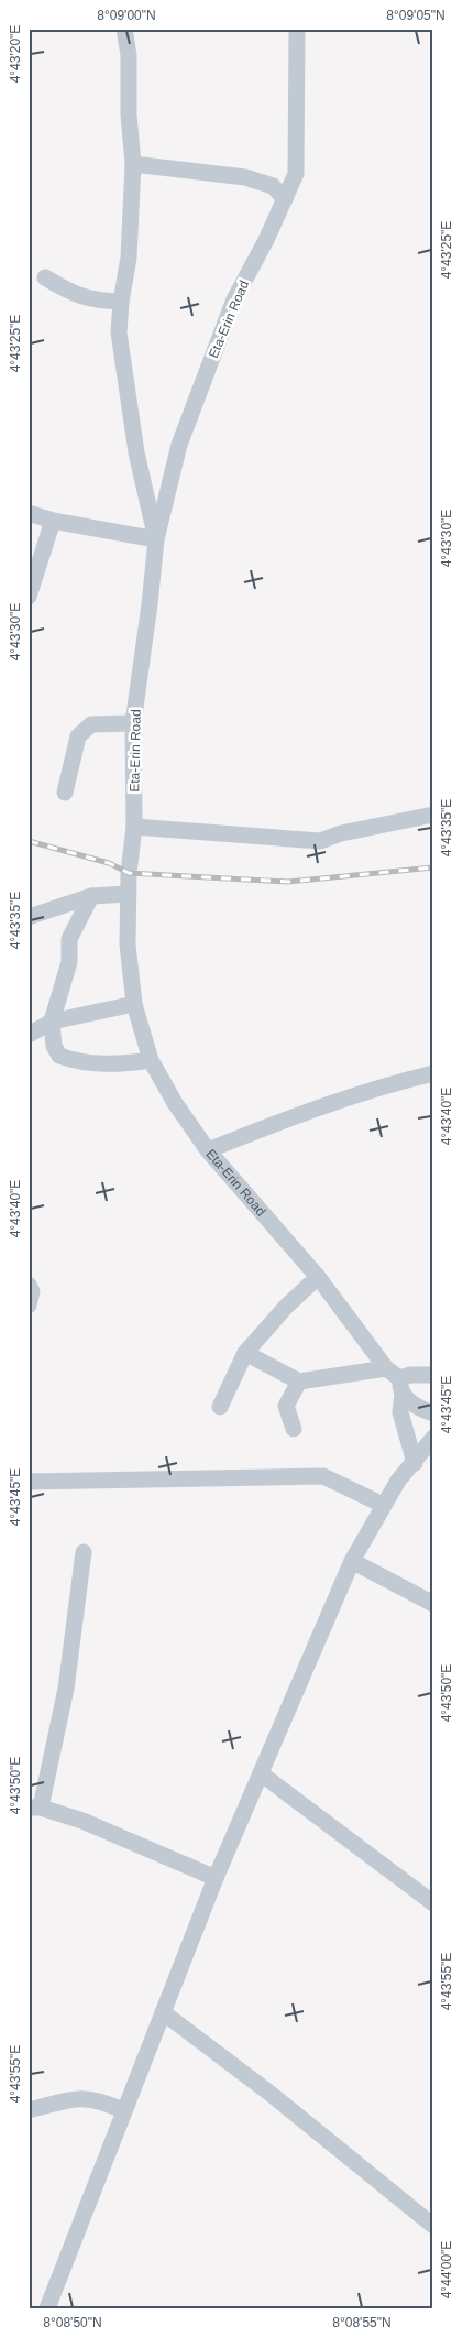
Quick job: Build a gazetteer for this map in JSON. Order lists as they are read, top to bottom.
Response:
{
  "streets": {
    "street": ["Eta-Erin Road"]
  },
  "coordinates": [
    "8°09'00\"N",
    "8°09'05\"N",
    "4°43'20\"E",
    "4°43'25\"E",
    "4°43'30\"E",
    "4°43'35\"E",
    "4°43'40\"E",
    "4°43'45\"E",
    "4°43'50\"E",
    "4°43'55\"E",
    "4°44'00\"E",
    "8°08'50\"N",
    "8°08'55\"N"
  ]
}
